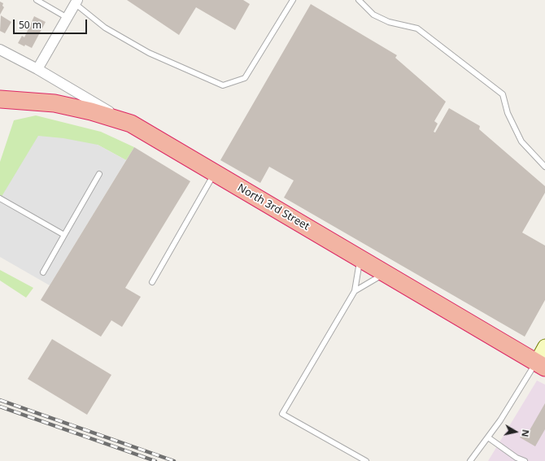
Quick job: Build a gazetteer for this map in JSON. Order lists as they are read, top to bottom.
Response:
{
  "streets": {
    "highway": ["North 3rd Street"]
  },
  "scale_bar": "50 m",
  "north": "right"
}
